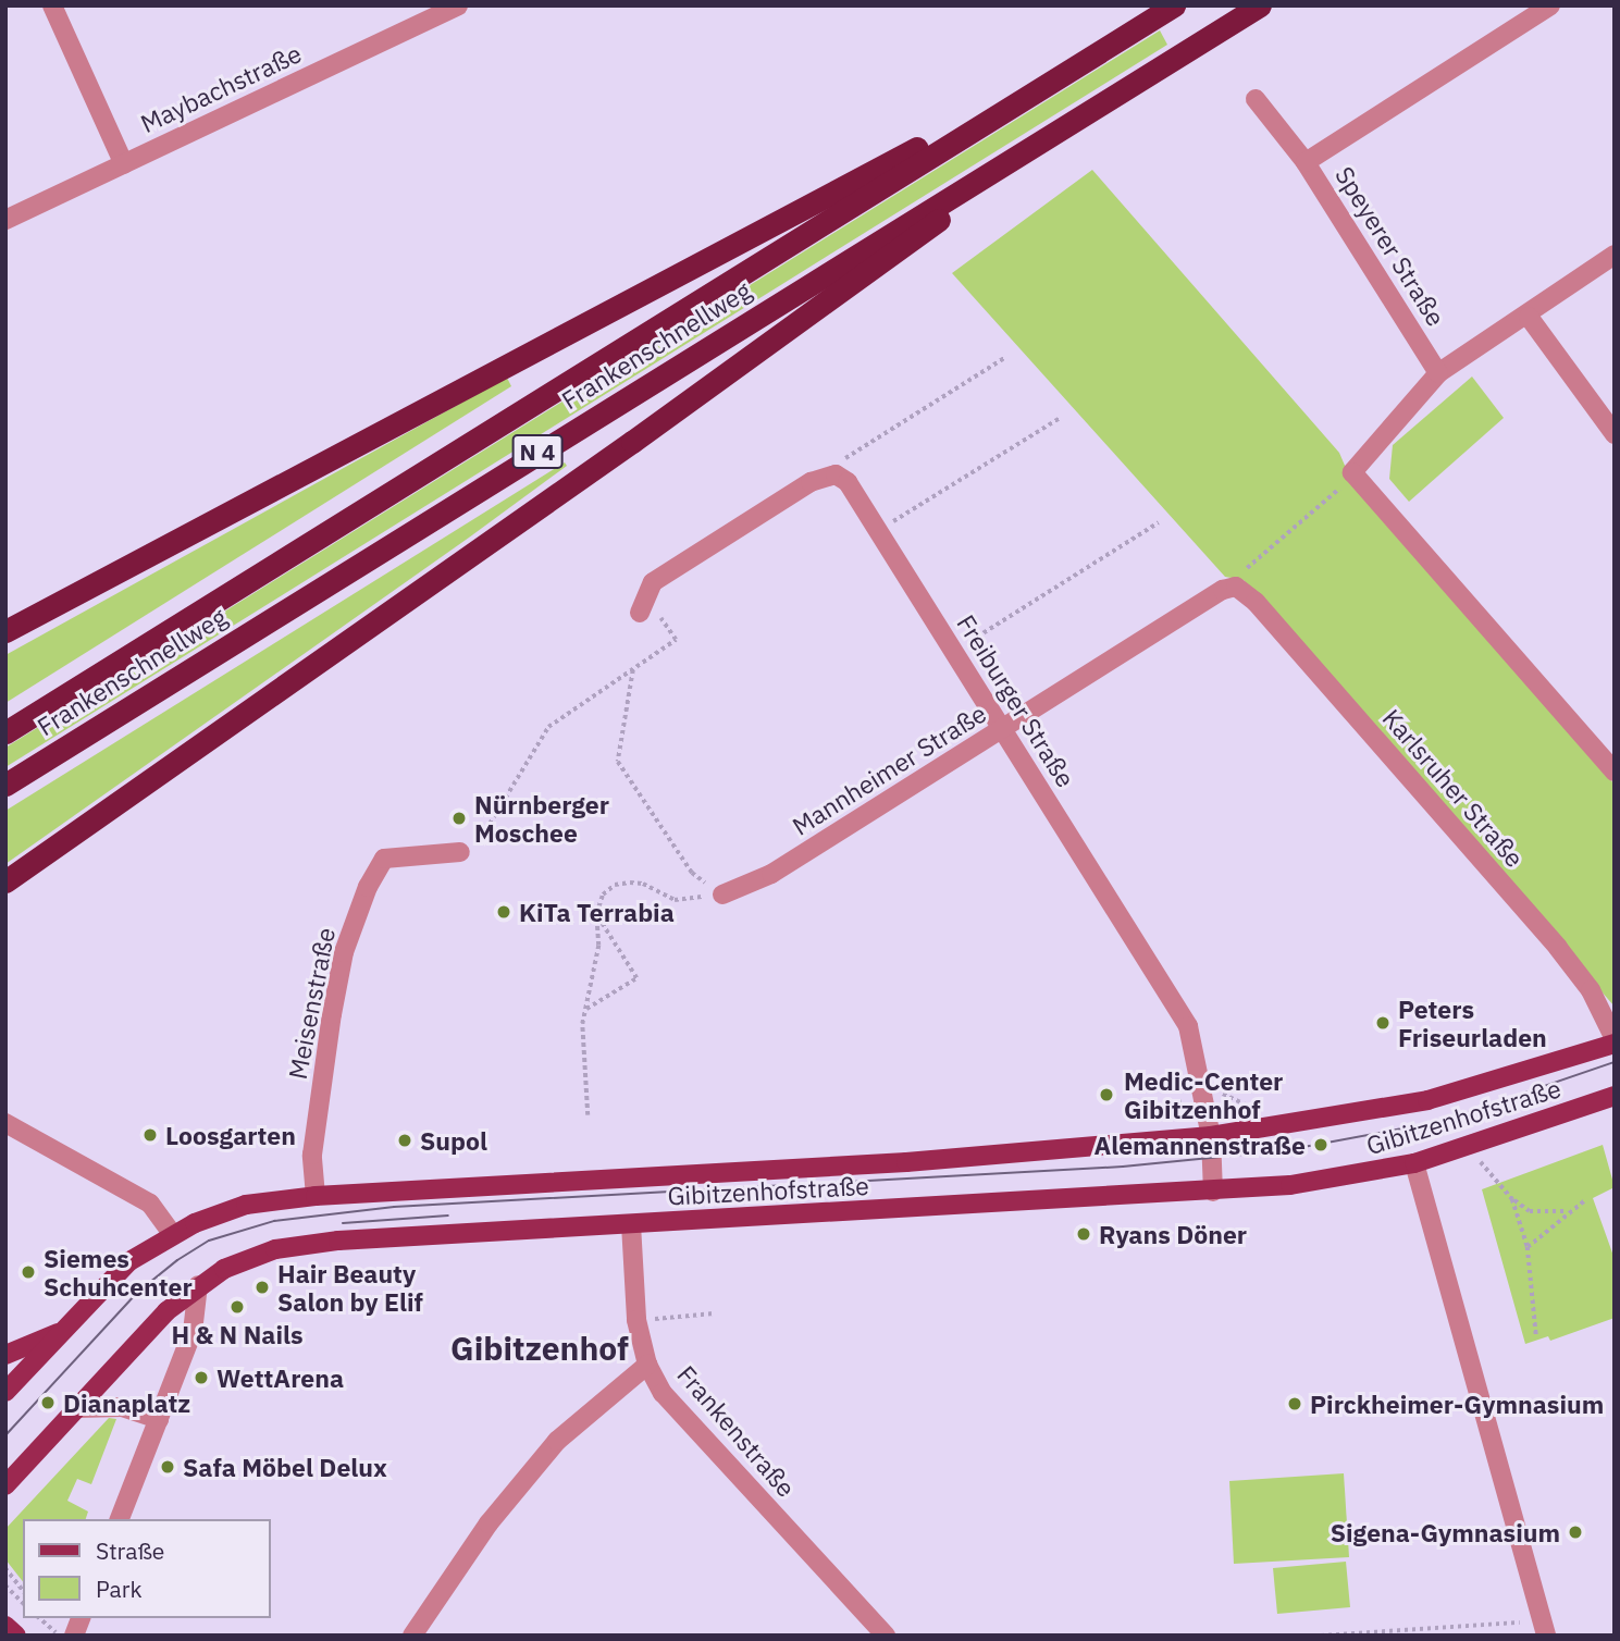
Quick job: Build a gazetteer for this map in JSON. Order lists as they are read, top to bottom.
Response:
{
  "streets": {
    "highway": ["Frankenschnellweg", "N 4"],
    "main road": ["Gibitzenhofstraße"],
    "street": [
      "Maybachstraße",
      "Speyerer Straße",
      "Freiburger Straße",
      "Mannheimer Straße",
      "Karlsruher Straße",
      "Meisenstraße",
      "Frankenstraße"
    ]
  },
  "crossings": [
    ["Freiburger Straße", "Mannheimer Straße"],
    ["Freiburger Straße", "Gibitzenhofstraße"],
    ["Mannheimer Straße", "Karlsruher Straße"],
    ["Karlsruher Straße", "Gibitzenhofstraße"],
    ["Meisenstraße", "Gibitzenhofstraße"],
    ["Gibitzenhofstraße", "Frankenstraße"]
  ],
  "districts": ["Gibitzenhof"],
  "places": [
    "Nürnberger Moschee",
    "KiTa Terrabia",
    "Peters Friseurladen",
    "Medic-Center Gibitzenhof",
    "Loosgarten",
    "Supol",
    "Alemannenstraße",
    "Ryans Döner",
    "Siemes Schuhcenter",
    "Hair Beauty Salon by Elif",
    "H & N Nails",
    "WettArena",
    "Dianaplatz",
    "Pirckheimer-Gymnasium",
    "Safa Möbel Delux",
    "Sigena-Gymnasium"
  ],
  "legend": ["Straße", "Park"]
}
